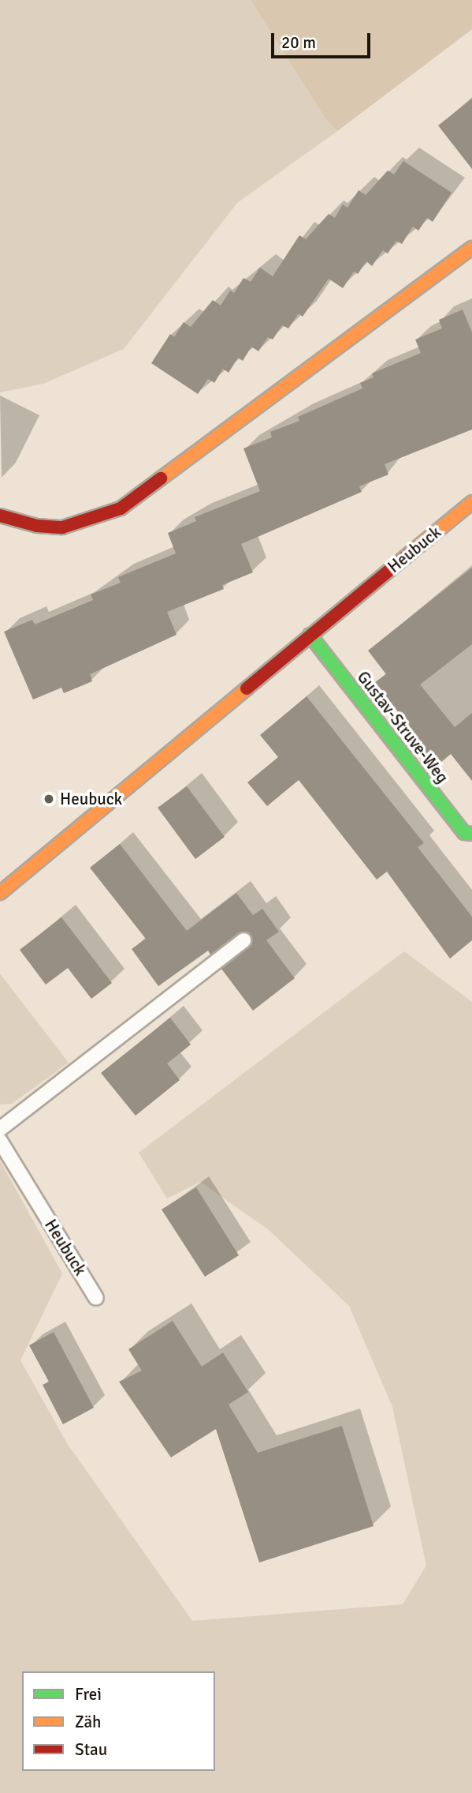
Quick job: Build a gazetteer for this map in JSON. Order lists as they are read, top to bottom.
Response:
{
  "streets": {
    "street": ["Heubuck", "Gustav-Struve-Weg"]
  },
  "crossings": [
    ["Heubuck", "Gustav-Struve-Weg"]
  ],
  "places": ["Heubuck"],
  "legend": ["Frei", "Zäh", "Stau"],
  "scale_bar": "20 m"
}
